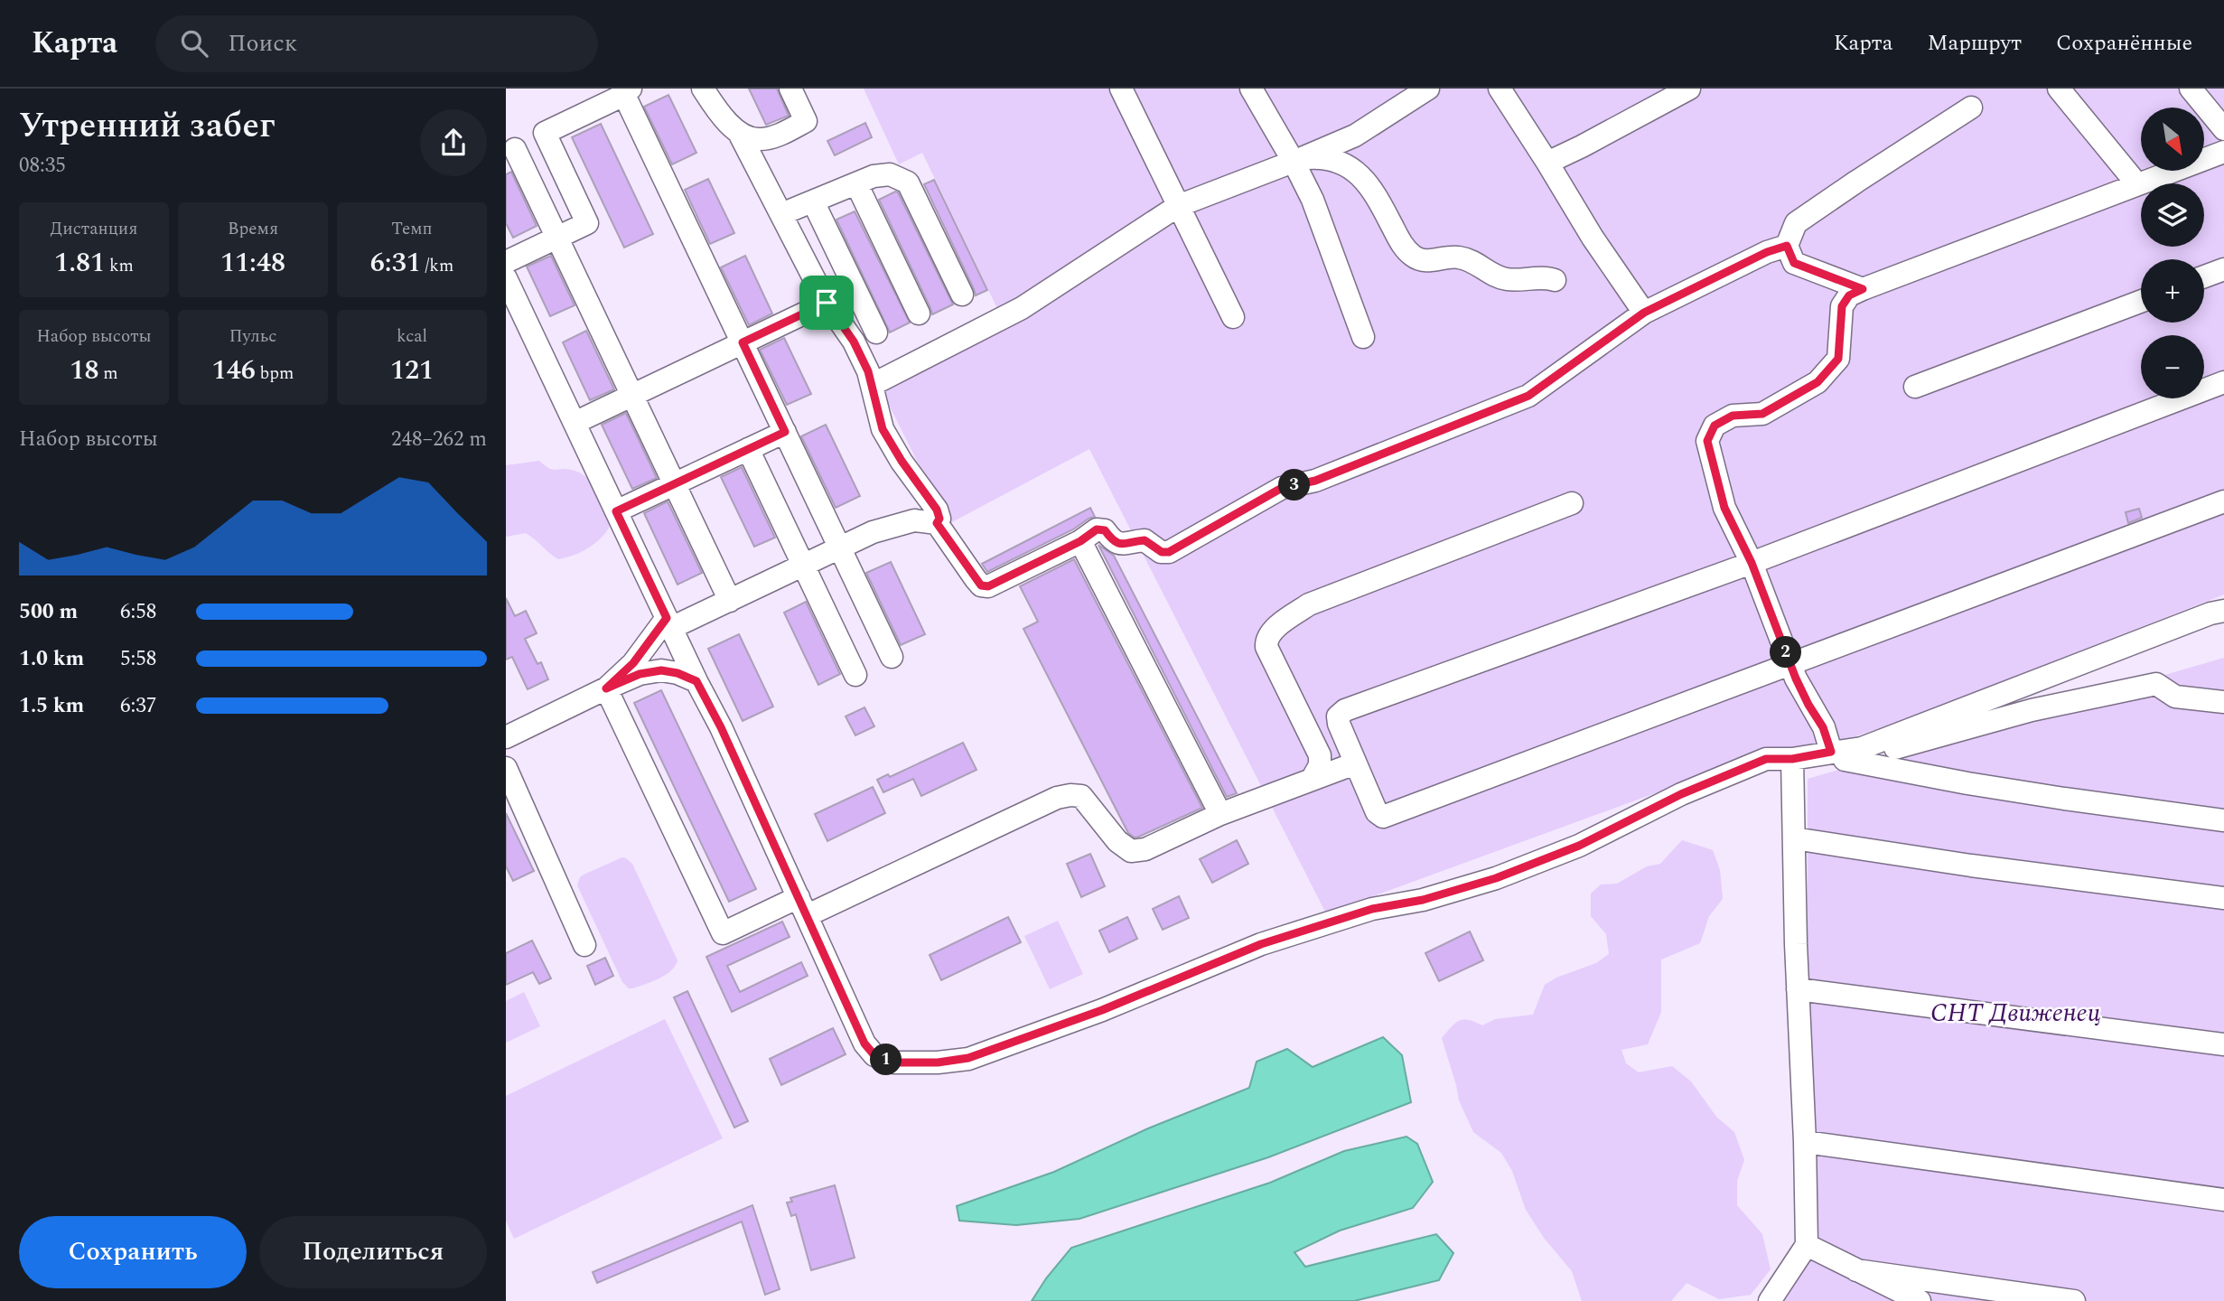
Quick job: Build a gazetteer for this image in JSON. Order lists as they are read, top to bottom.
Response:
{
  "parks": ["СНТ Движенец"],
  "north": "bottom right",
  "page": {
    "header": "Карта",
    "search": "Поиск",
    "nav": ["Карта", "Маршрут", "Сохранённые"],
    "heading": ["Утренний забег", "08:35"],
    "map_buttons": ["+", "−"],
    "stats": [
      ["Дистанция", "1.81 km"],
      ["Время", "11:48"],
      ["Темп", "6:31 /km"],
      ["Набор высоты", "18 m"],
      ["Пульс", "146 bpm"],
      ["kcal", "121"]
    ],
    "chart": ["Набор высоты", "248–262 m"],
    "pins": ["3", "2", "1"],
    "list": [
      {
        "name": "500 m",
        "note": "6:58"
      },
      {
        "name": "1.0 km",
        "note": "5:58"
      },
      {
        "name": "1.5 km",
        "note": "6:37"
      }
    ],
    "buttons": ["Сохранить", "Поделиться"]
  }
}
